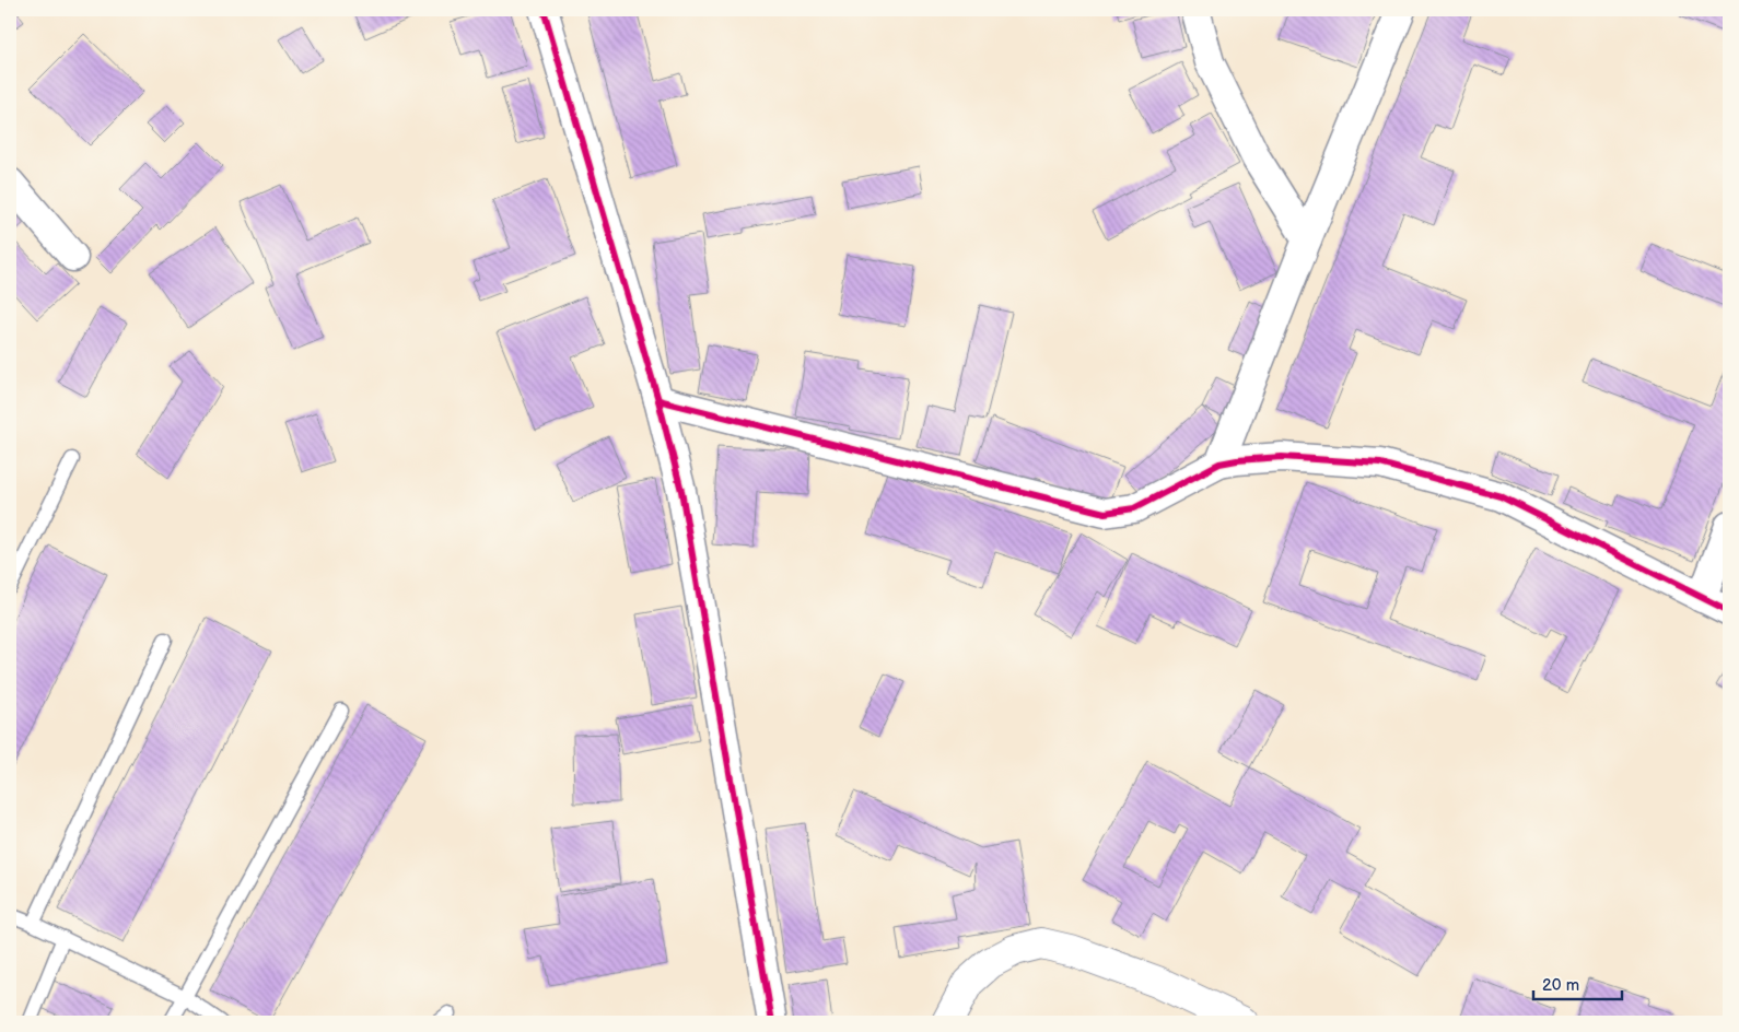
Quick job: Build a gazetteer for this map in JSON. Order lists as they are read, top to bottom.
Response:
{
  "scale_bar": "20 m"
}
